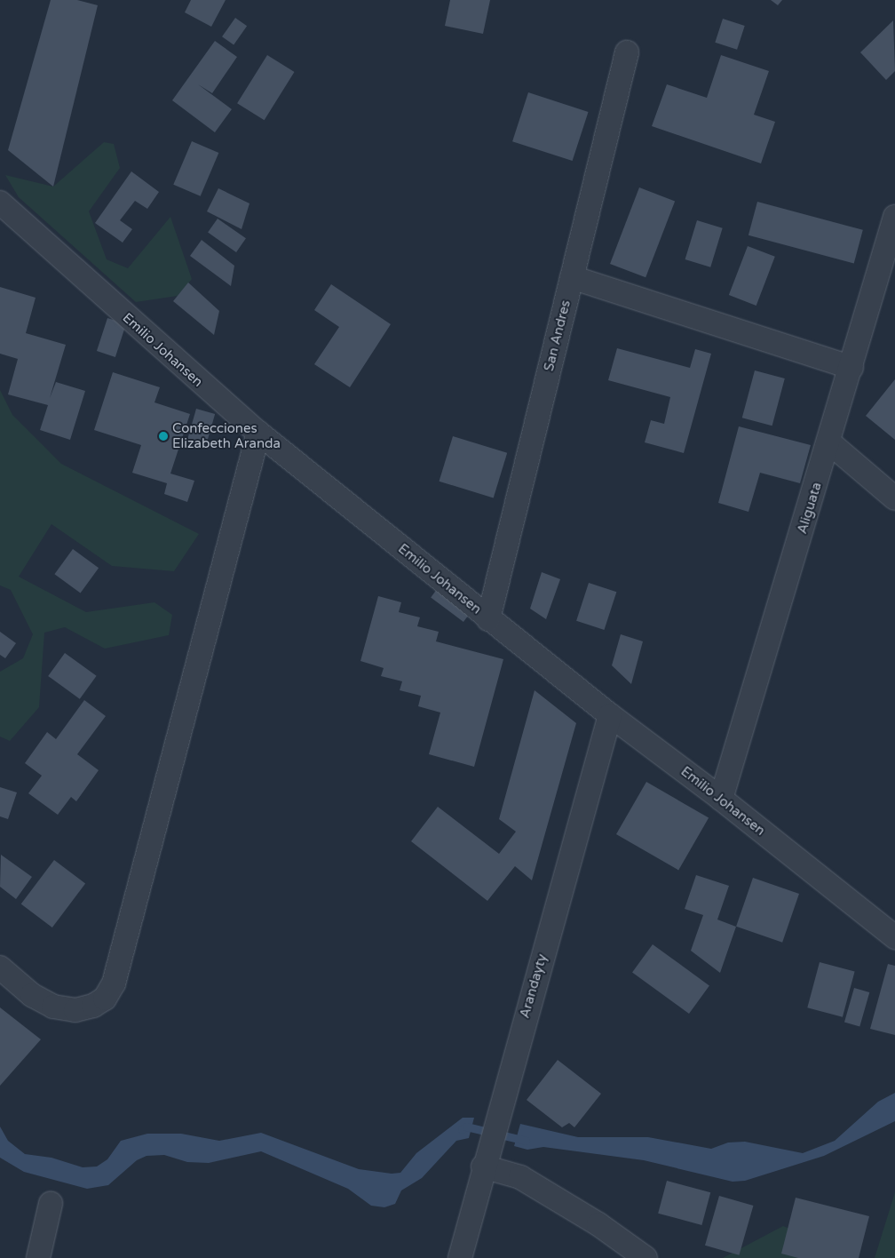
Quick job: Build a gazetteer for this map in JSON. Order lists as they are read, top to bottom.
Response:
{
  "streets": {
    "street": [
      "San Andres",
      "Emilio Johansen",
      "Aliguata",
      "Arandayty"
    ]
  },
  "crossings": [
    ["San Andres", "Emilio Johansen"],
    ["Emilio Johansen", "Aliguata"],
    ["Emilio Johansen", "Arandayty"]
  ],
  "places": ["Confecciones Elizabeth Aranda"]
}
